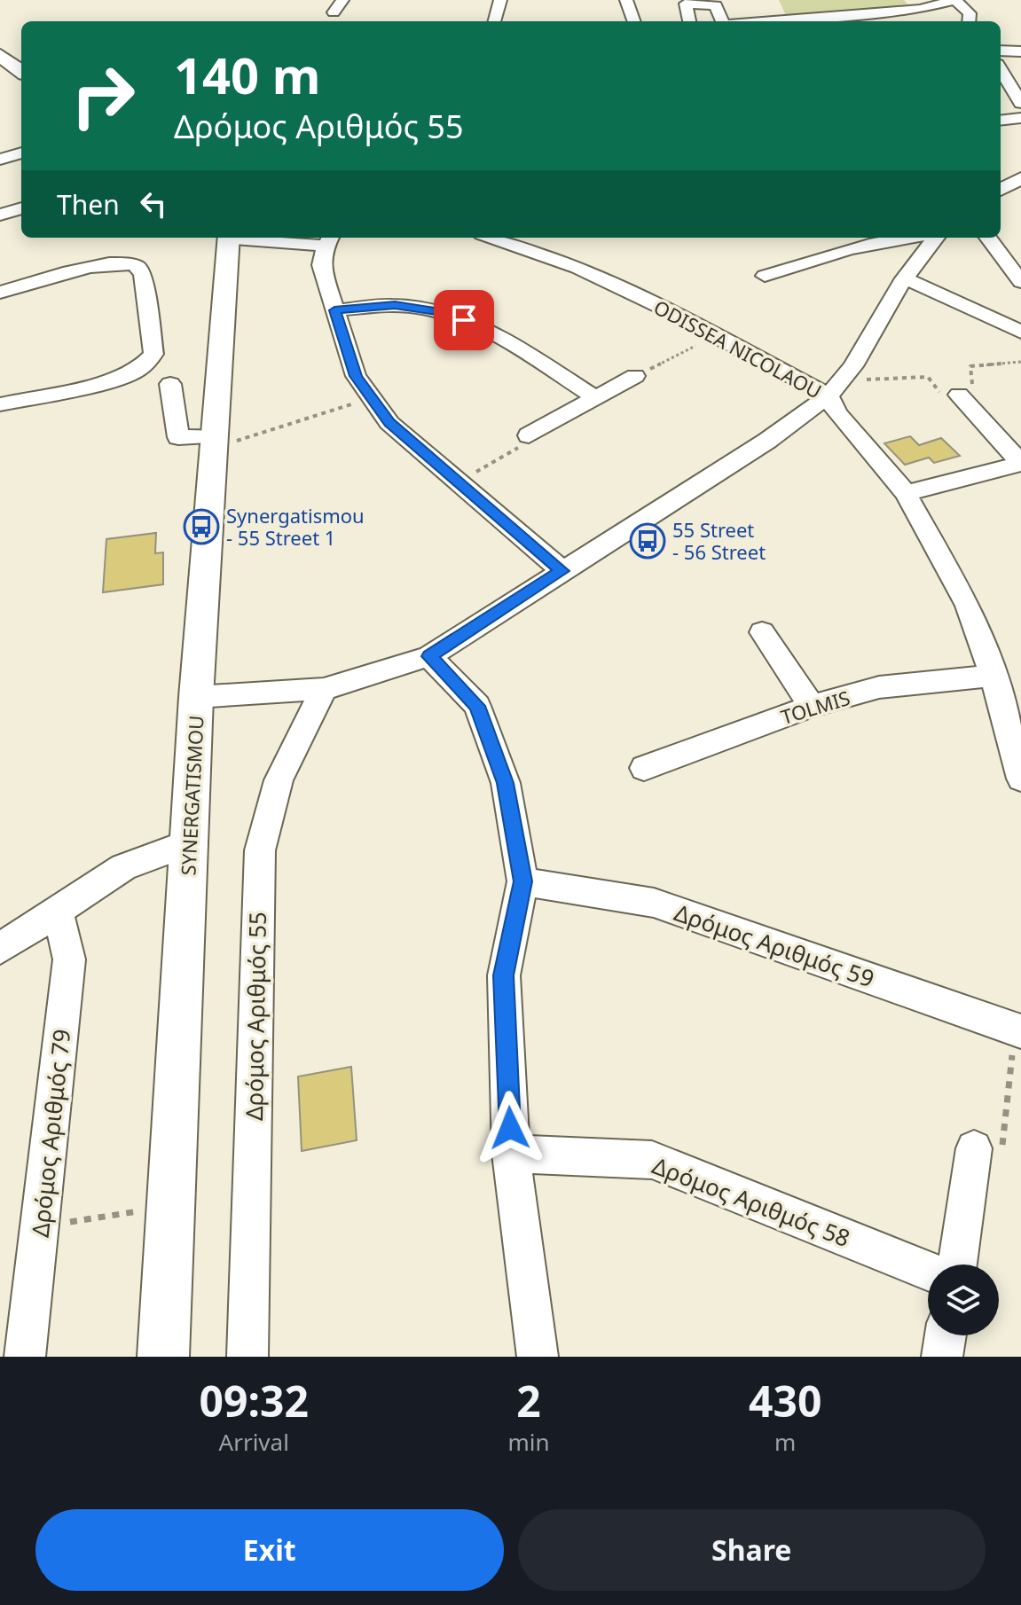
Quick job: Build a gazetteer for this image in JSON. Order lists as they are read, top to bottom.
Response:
{
  "streets": {
    "main road": ["SYNERGATISMOU"],
    "street": [
      "ODISSEA NICOLAOU",
      "TOLMIS",
      "Δρόμος Αριθμός 59",
      "Δρόμος Αριθμός 55",
      "Δρόμος Αριθμός 79",
      "Δρόμος Αριθμός 58"
    ]
  },
  "crossings": [
    ["ODISSEA NICOLAOU", "TOLMIS"]
  ],
  "places": {
    "bus stop": ["Synergatismou - 55 Street 1", "55 Street - 56 Street"]
  },
  "page": {
    "turn": ["140 m", "Δρόμος Αριθμός 55"],
    "then": "Then",
    "eta": [
      "09:32",
      "Arrival",
      "2",
      "min",
      "430",
      "m"
    ],
    "buttons": ["Exit", "Share"]
  }
}
